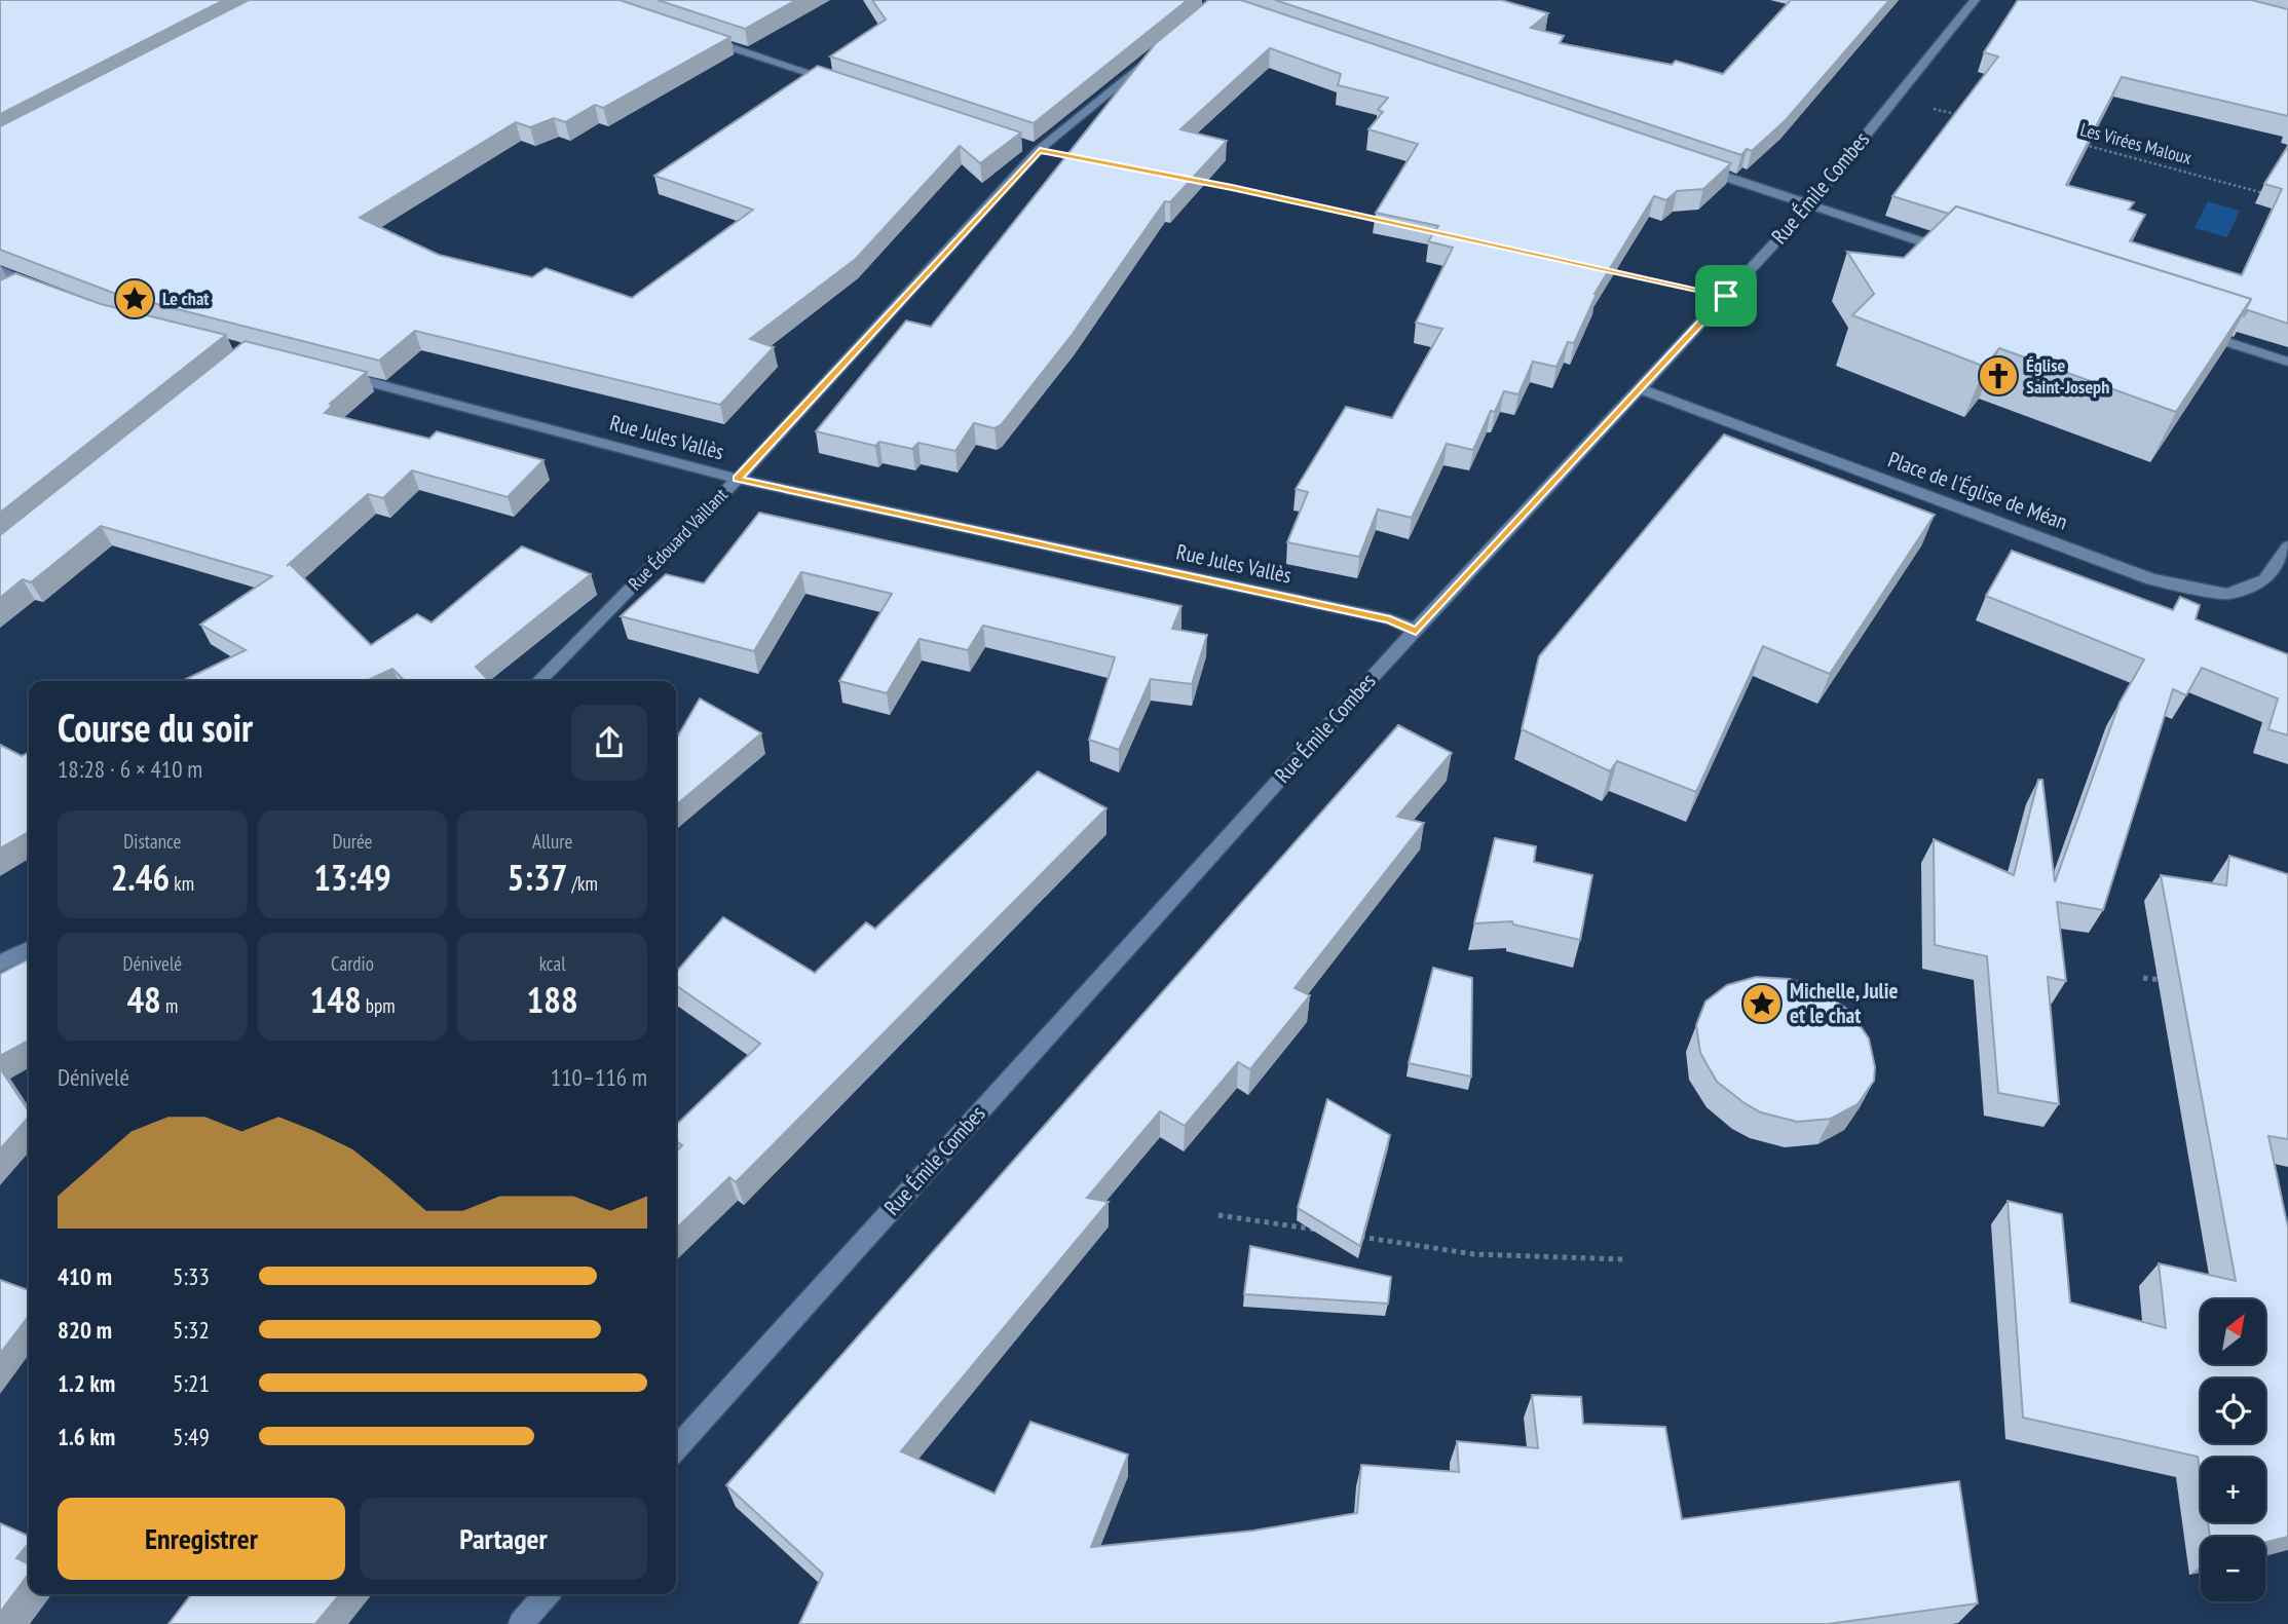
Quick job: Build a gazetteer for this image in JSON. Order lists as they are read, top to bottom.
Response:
{
  "streets": {
    "street": [
      "Rue Émile Combes",
      "Rue Jules Vallès",
      "Place de l'Église de Méan",
      "Rue Édouard Vaillant"
    ],
    "path": ["Les Virées Maloux"]
  },
  "crossings": [
    ["Rue Émile Combes", "Rue Jules Vallès"],
    ["Rue Émile Combes", "Place de l'Église de Méan"],
    ["Rue Jules Vallès", "Rue Édouard Vaillant"]
  ],
  "places": {
    "place": ["Le chat", "Michelle, Julie et le chat"],
    "church": ["Église Saint-Joseph"]
  },
  "north": "top right",
  "page": {
    "heading": ["Course du soir", "18:28 · 6 × 410 m"],
    "stats": [
      ["Distance", "2.46 km"],
      ["Durée", "13:49"],
      ["Allure", "5:37 /km"],
      ["Dénivelé", "48 m"],
      ["Cardio", "148 bpm"],
      ["kcal", "188"]
    ],
    "chart": ["Dénivelé", "110–116 m"],
    "list": [
      {
        "name": "410 m",
        "note": "5:33"
      },
      {
        "name": "820 m",
        "note": "5:32"
      },
      {
        "name": "1.2 km",
        "note": "5:21"
      },
      {
        "name": "1.6 km",
        "note": "5:49"
      }
    ],
    "map_buttons": ["+", "−"],
    "buttons": ["Enregistrer", "Partager"]
  }
}
